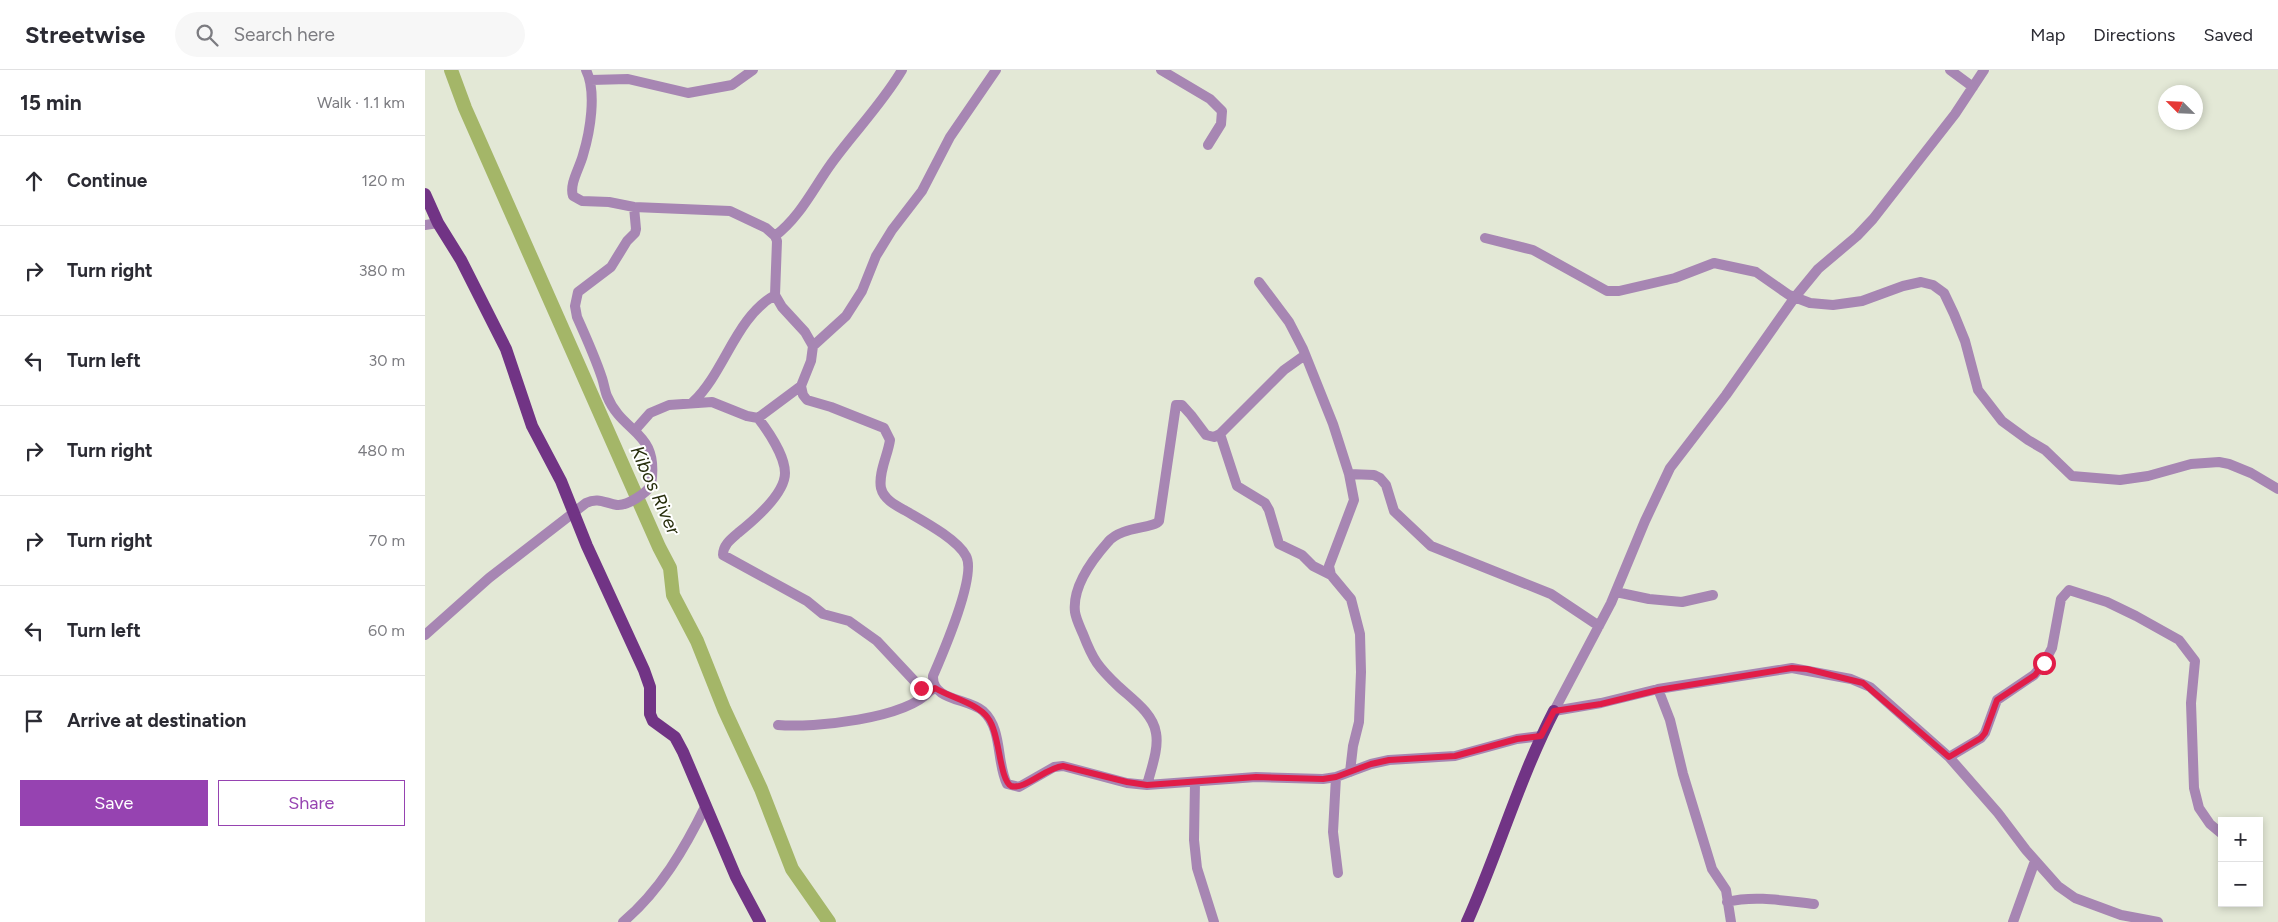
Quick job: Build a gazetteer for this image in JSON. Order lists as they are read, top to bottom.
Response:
{
  "water": ["Kibos River"],
  "north": "top left",
  "page": {
    "header": "Streetwise",
    "search": "Search here",
    "nav": ["Map", "Directions", "Saved"],
    "heading": ["15 min", "Walk · 1.1 km"],
    "list": [
      ["Continue", "120 m"],
      ["Turn right", "380 m"],
      ["Turn left", "30 m"],
      ["Turn right", "480 m"],
      ["Turn right", "70 m"],
      ["Turn left", "60 m"],
      "Arrive at destination"
    ],
    "buttons": ["Save", "Share"],
    "map_buttons": ["+", "−"]
  }
}
